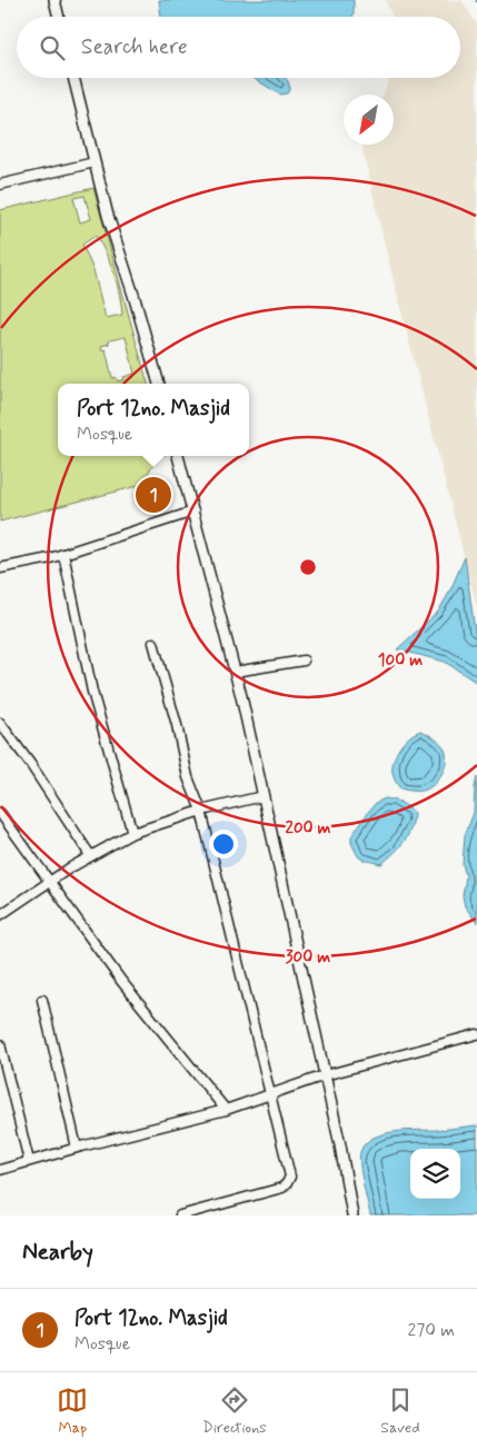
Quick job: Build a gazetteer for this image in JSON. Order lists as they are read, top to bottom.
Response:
{
  "north": "bottom left",
  "page": {
    "search": "Search here",
    "popup": ["Port 12no. Masjid", "Mosque"],
    "pins": "1",
    "heading": "Nearby",
    "list": [
      {
        "mark": "1",
        "name": "Port 12no. Masjid",
        "note": "Mosque",
        "value": "270 m"
      }
    ],
    "nav": ["Map", "Directions", "Saved"]
  },
  "rings": ["100 m", "200 m", "300 m"]
}
